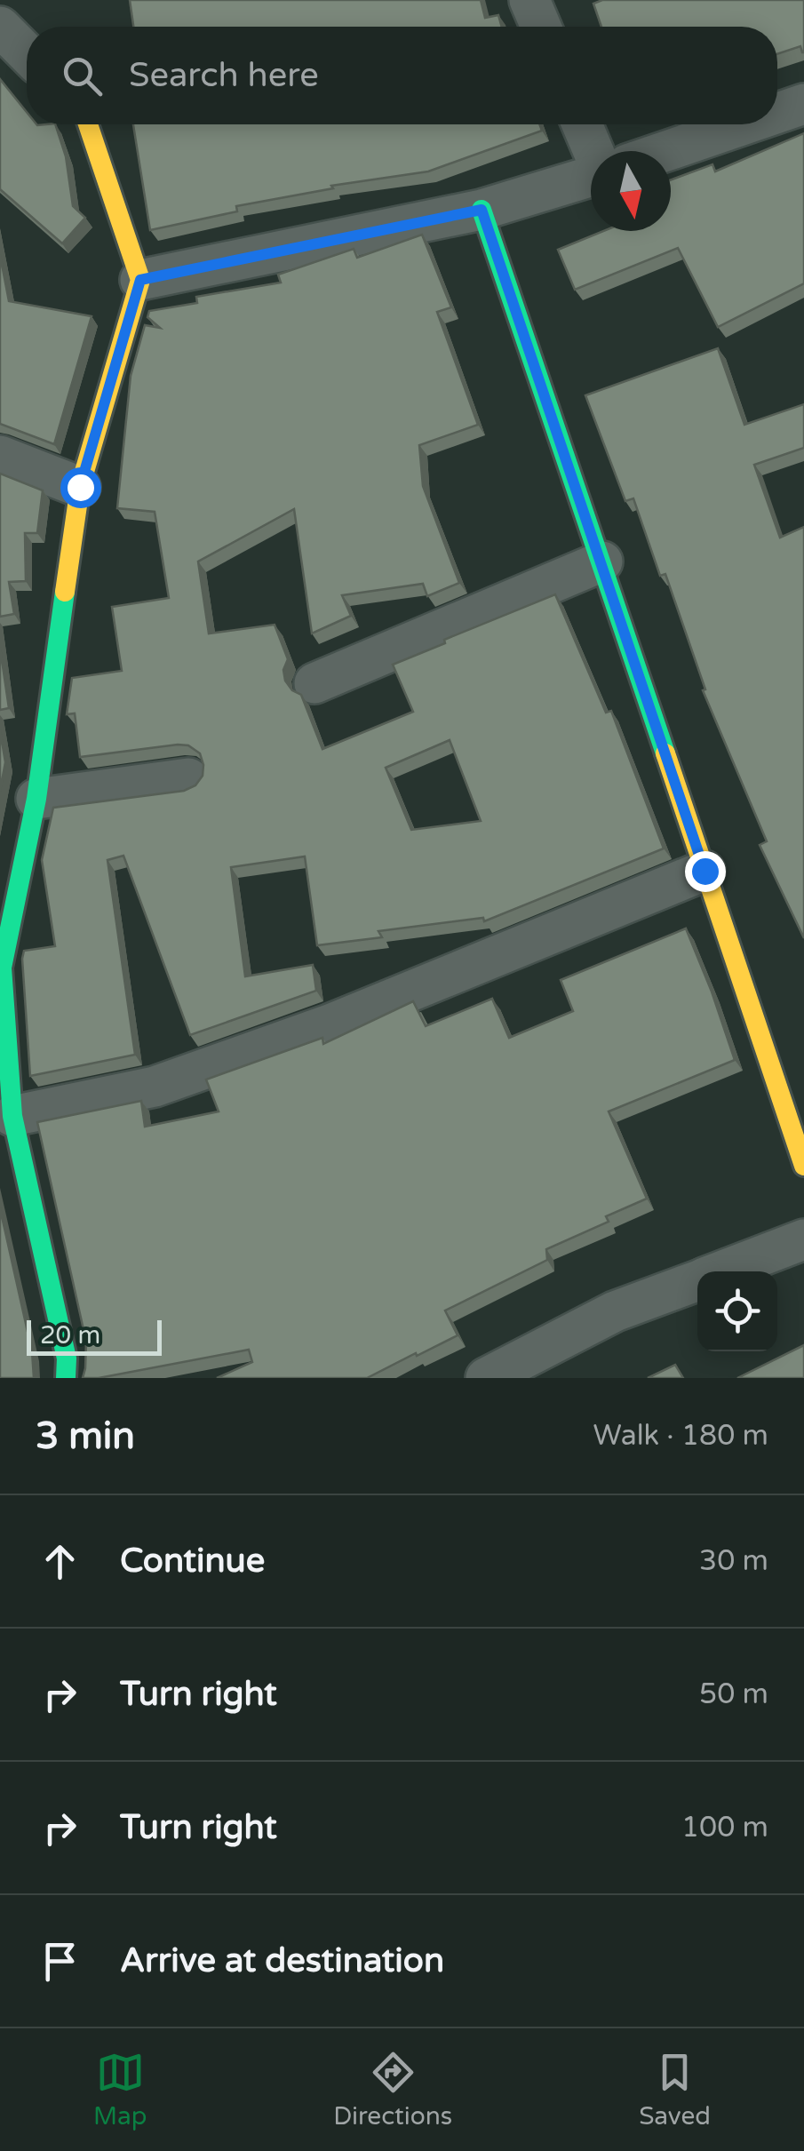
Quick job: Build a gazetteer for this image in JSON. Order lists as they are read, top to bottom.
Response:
{
  "scale_bar": "20 m",
  "north": "bottom",
  "page": {
    "search": "Search here",
    "scale": "20 m",
    "heading": ["3 min", "Walk · 180 m"],
    "list": [
      ["Continue", "30 m"],
      ["Turn right", "50 m"],
      ["Turn right", "100 m"],
      "Arrive at destination"
    ],
    "nav": ["Map", "Directions", "Saved"]
  }
}
